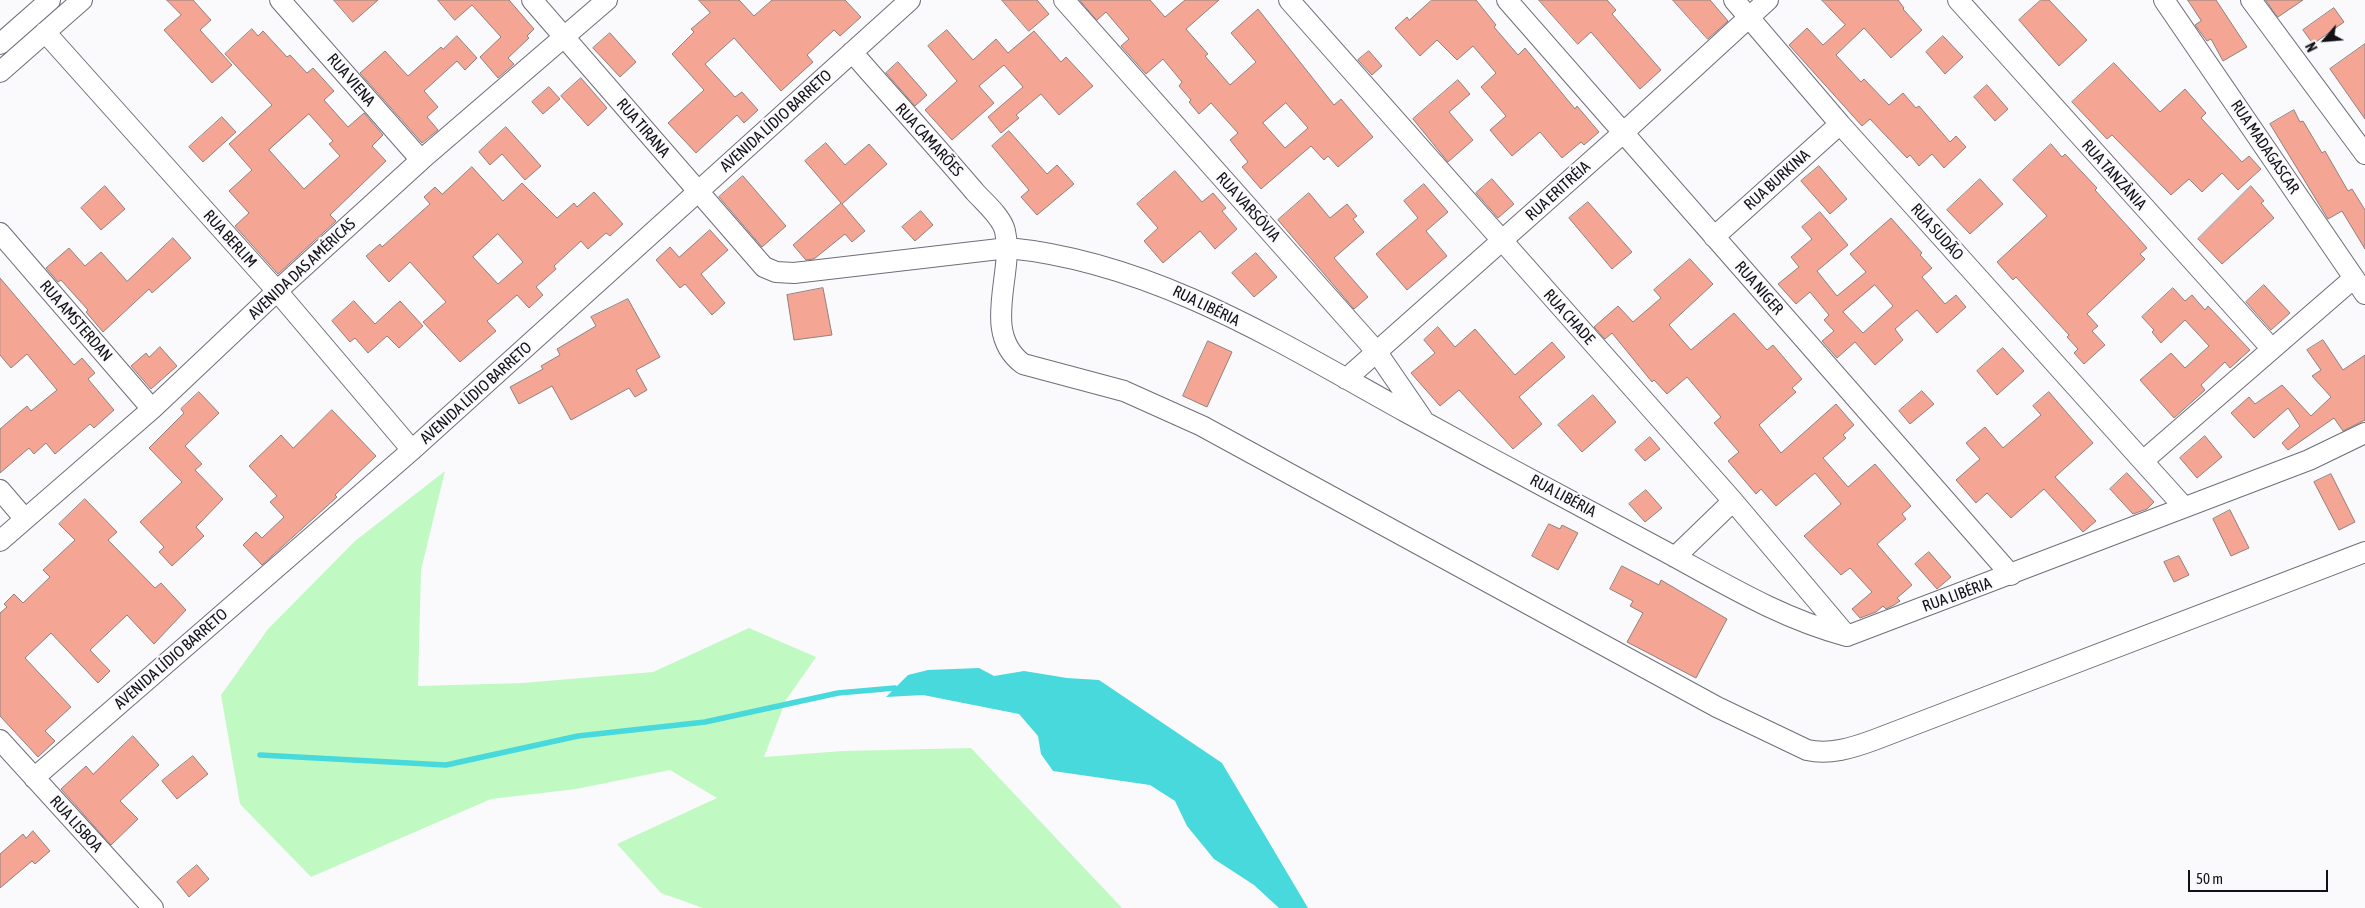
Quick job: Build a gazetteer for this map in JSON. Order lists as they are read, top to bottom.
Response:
{
  "streets": {
    "street": [
      "RUA VIENA",
      "AVENIDA LÍDIO BARRETO",
      "RUA TIRANA",
      "RUA CAMARÕES",
      "RUA MADAGASCAR",
      "RUA TANZÂNIA",
      "RUA BURKINA",
      "RUA ERITRÉIA",
      "RUA VARSÓVIA",
      "RUA SUDÃO",
      "RUA BERLIM",
      "AVENIDA DAS AMÉRICAS",
      "RUA NIGER",
      "RUA LIBÉRIA",
      "RUA CHADE",
      "RUA AMSTERDAN",
      "RUA LISBOA"
    ]
  },
  "crossings": [
    ["RUA VIENA", "AVENIDA DAS AMÉRICAS"],
    ["AVENIDA LÍDIO BARRETO", "RUA TIRANA"],
    ["AVENIDA LÍDIO BARRETO", "RUA CAMARÕES"],
    ["AVENIDA LÍDIO BARRETO", "RUA BERLIM"],
    ["AVENIDA LÍDIO BARRETO", "RUA LISBOA"],
    ["RUA TIRANA", "AVENIDA DAS AMÉRICAS"],
    ["RUA TIRANA", "RUA LIBÉRIA"],
    ["RUA CAMARÕES", "RUA LIBÉRIA"],
    ["RUA BURKINA", "RUA SUDÃO"],
    ["RUA BURKINA", "RUA NIGER"],
    ["RUA ERITRÉIA", "RUA VARSÓVIA"],
    ["RUA ERITRÉIA", "RUA SUDÃO"],
    ["RUA ERITRÉIA", "RUA NIGER"],
    ["RUA ERITRÉIA", "RUA LIBÉRIA"],
    ["RUA ERITRÉIA", "RUA CHADE"],
    ["RUA VARSÓVIA", "RUA LIBÉRIA"],
    ["RUA SUDÃO", "RUA LIBÉRIA"],
    ["RUA BERLIM", "AVENIDA DAS AMÉRICAS"],
    ["AVENIDA DAS AMÉRICAS", "RUA AMSTERDAN"],
    ["RUA NIGER", "RUA LIBÉRIA"],
    ["RUA LIBÉRIA", "RUA CHADE"]
  ],
  "scale_bar": "50 m",
  "north": "bottom left"
}
